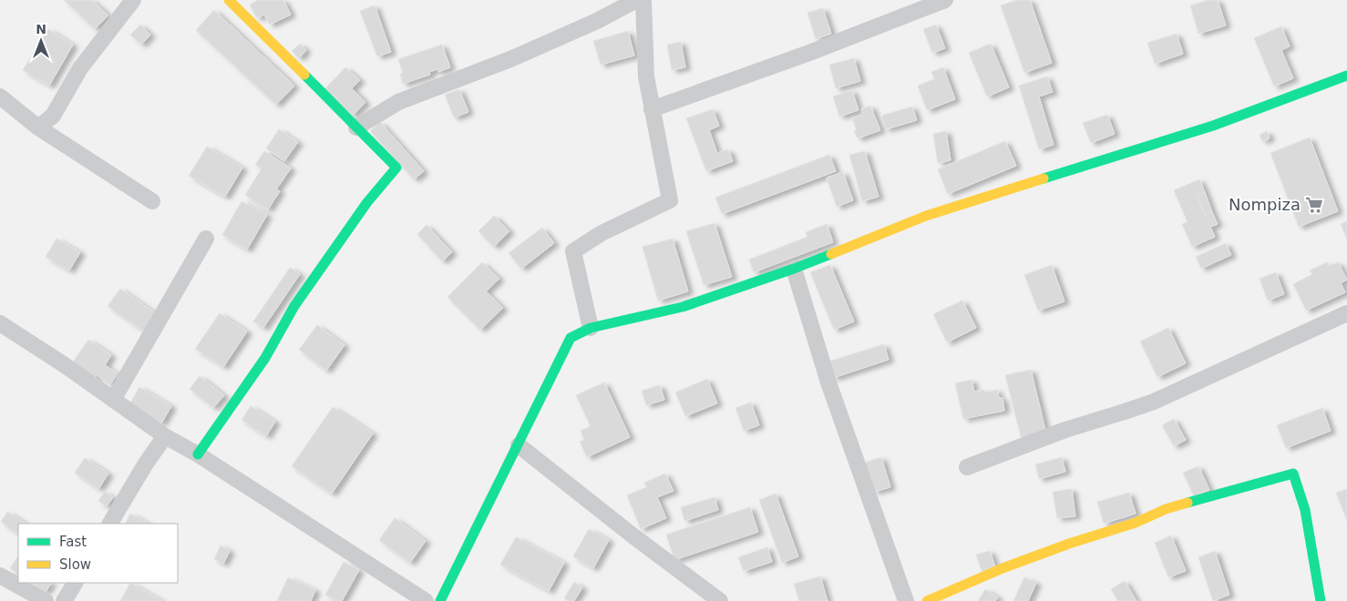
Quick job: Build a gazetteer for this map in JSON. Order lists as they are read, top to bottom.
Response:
{
  "places": {
    "supermarket": ["Nompiza"]
  },
  "legend": ["Fast", "Slow"],
  "north": "top"
}
